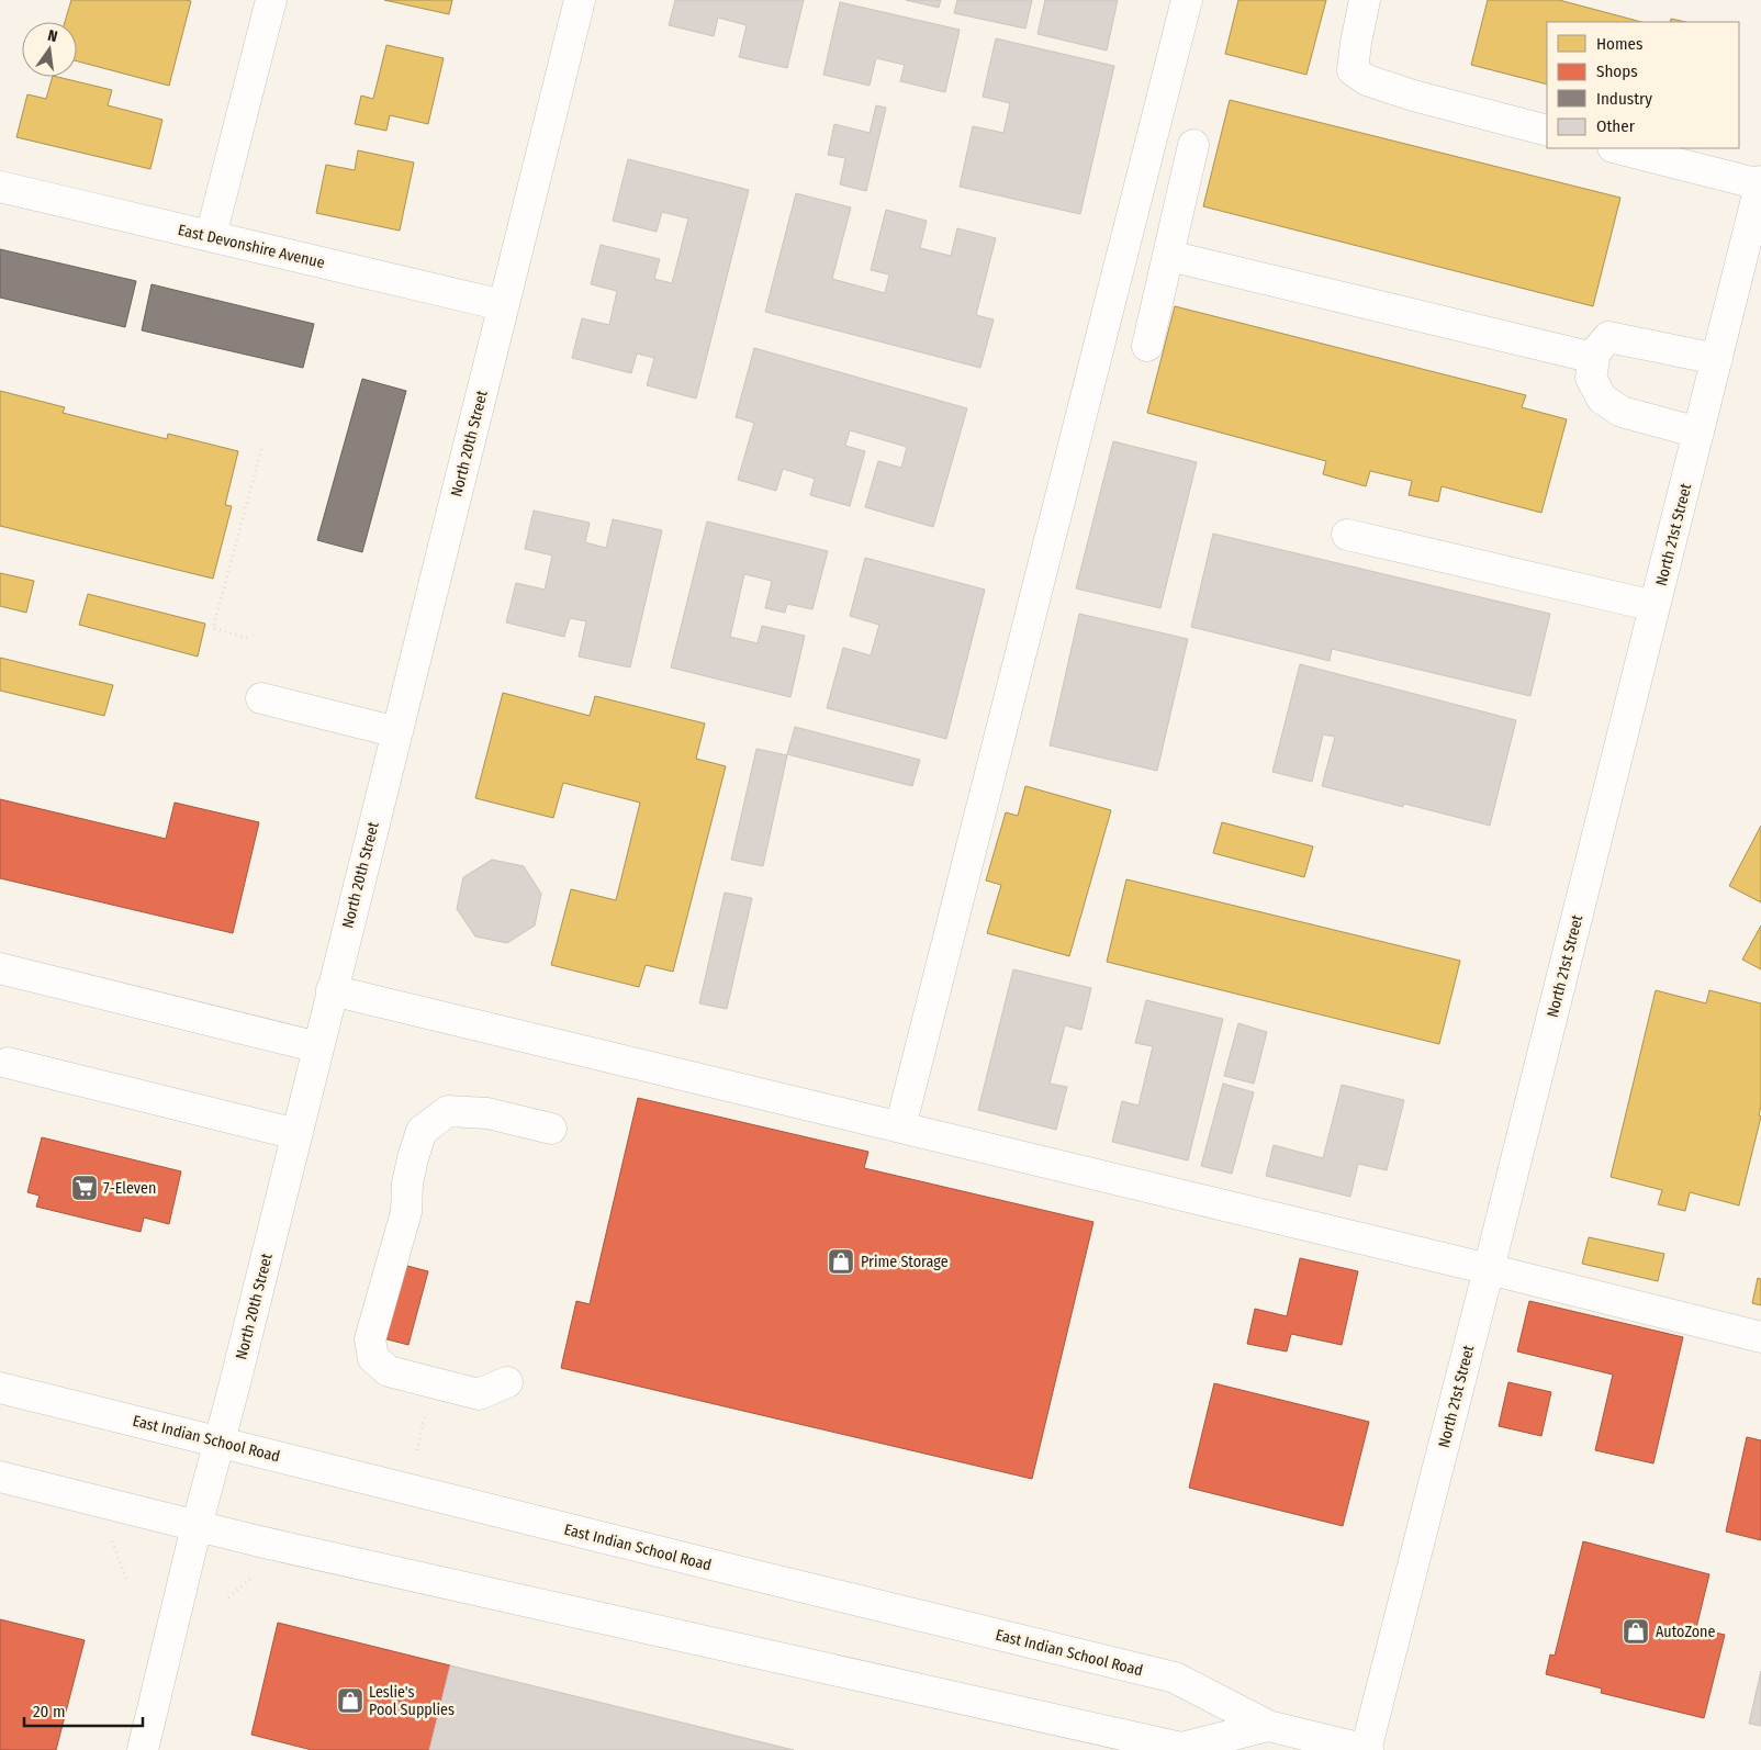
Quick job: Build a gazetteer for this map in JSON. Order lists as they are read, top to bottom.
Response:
{
  "streets": {
    "street": [
      "East Devonshire Avenue",
      "North 20th Street",
      "North 21st Street",
      "East Indian School Road"
    ]
  },
  "crossings": [
    ["East Devonshire Avenue", "North 20th Street"],
    ["North 20th Street", "East Indian School Road"],
    ["North 21st Street", "East Indian School Road"]
  ],
  "places": {
    "supermarket": ["7-Eleven"],
    "shop": ["Prime Storage", "AutoZone", "Leslie's Pool Supplies"]
  },
  "legend": [
    "Homes",
    "Shops",
    "Industry",
    "Other"
  ],
  "scale_bar": "20 m",
  "north": "top"
}
